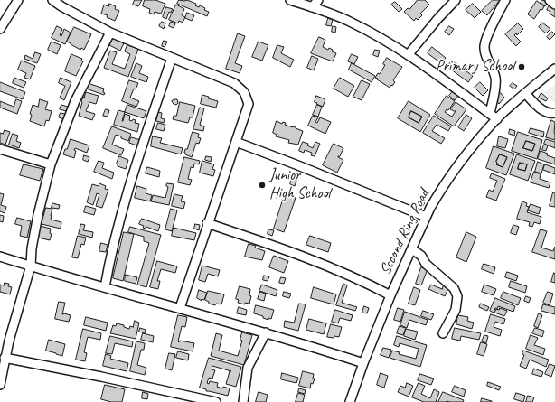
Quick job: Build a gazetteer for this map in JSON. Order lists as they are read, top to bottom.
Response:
{
  "streets": {
    "street": ["Second Ring Road"]
  },
  "places": ["Primary School", "Junior High School"]
}
